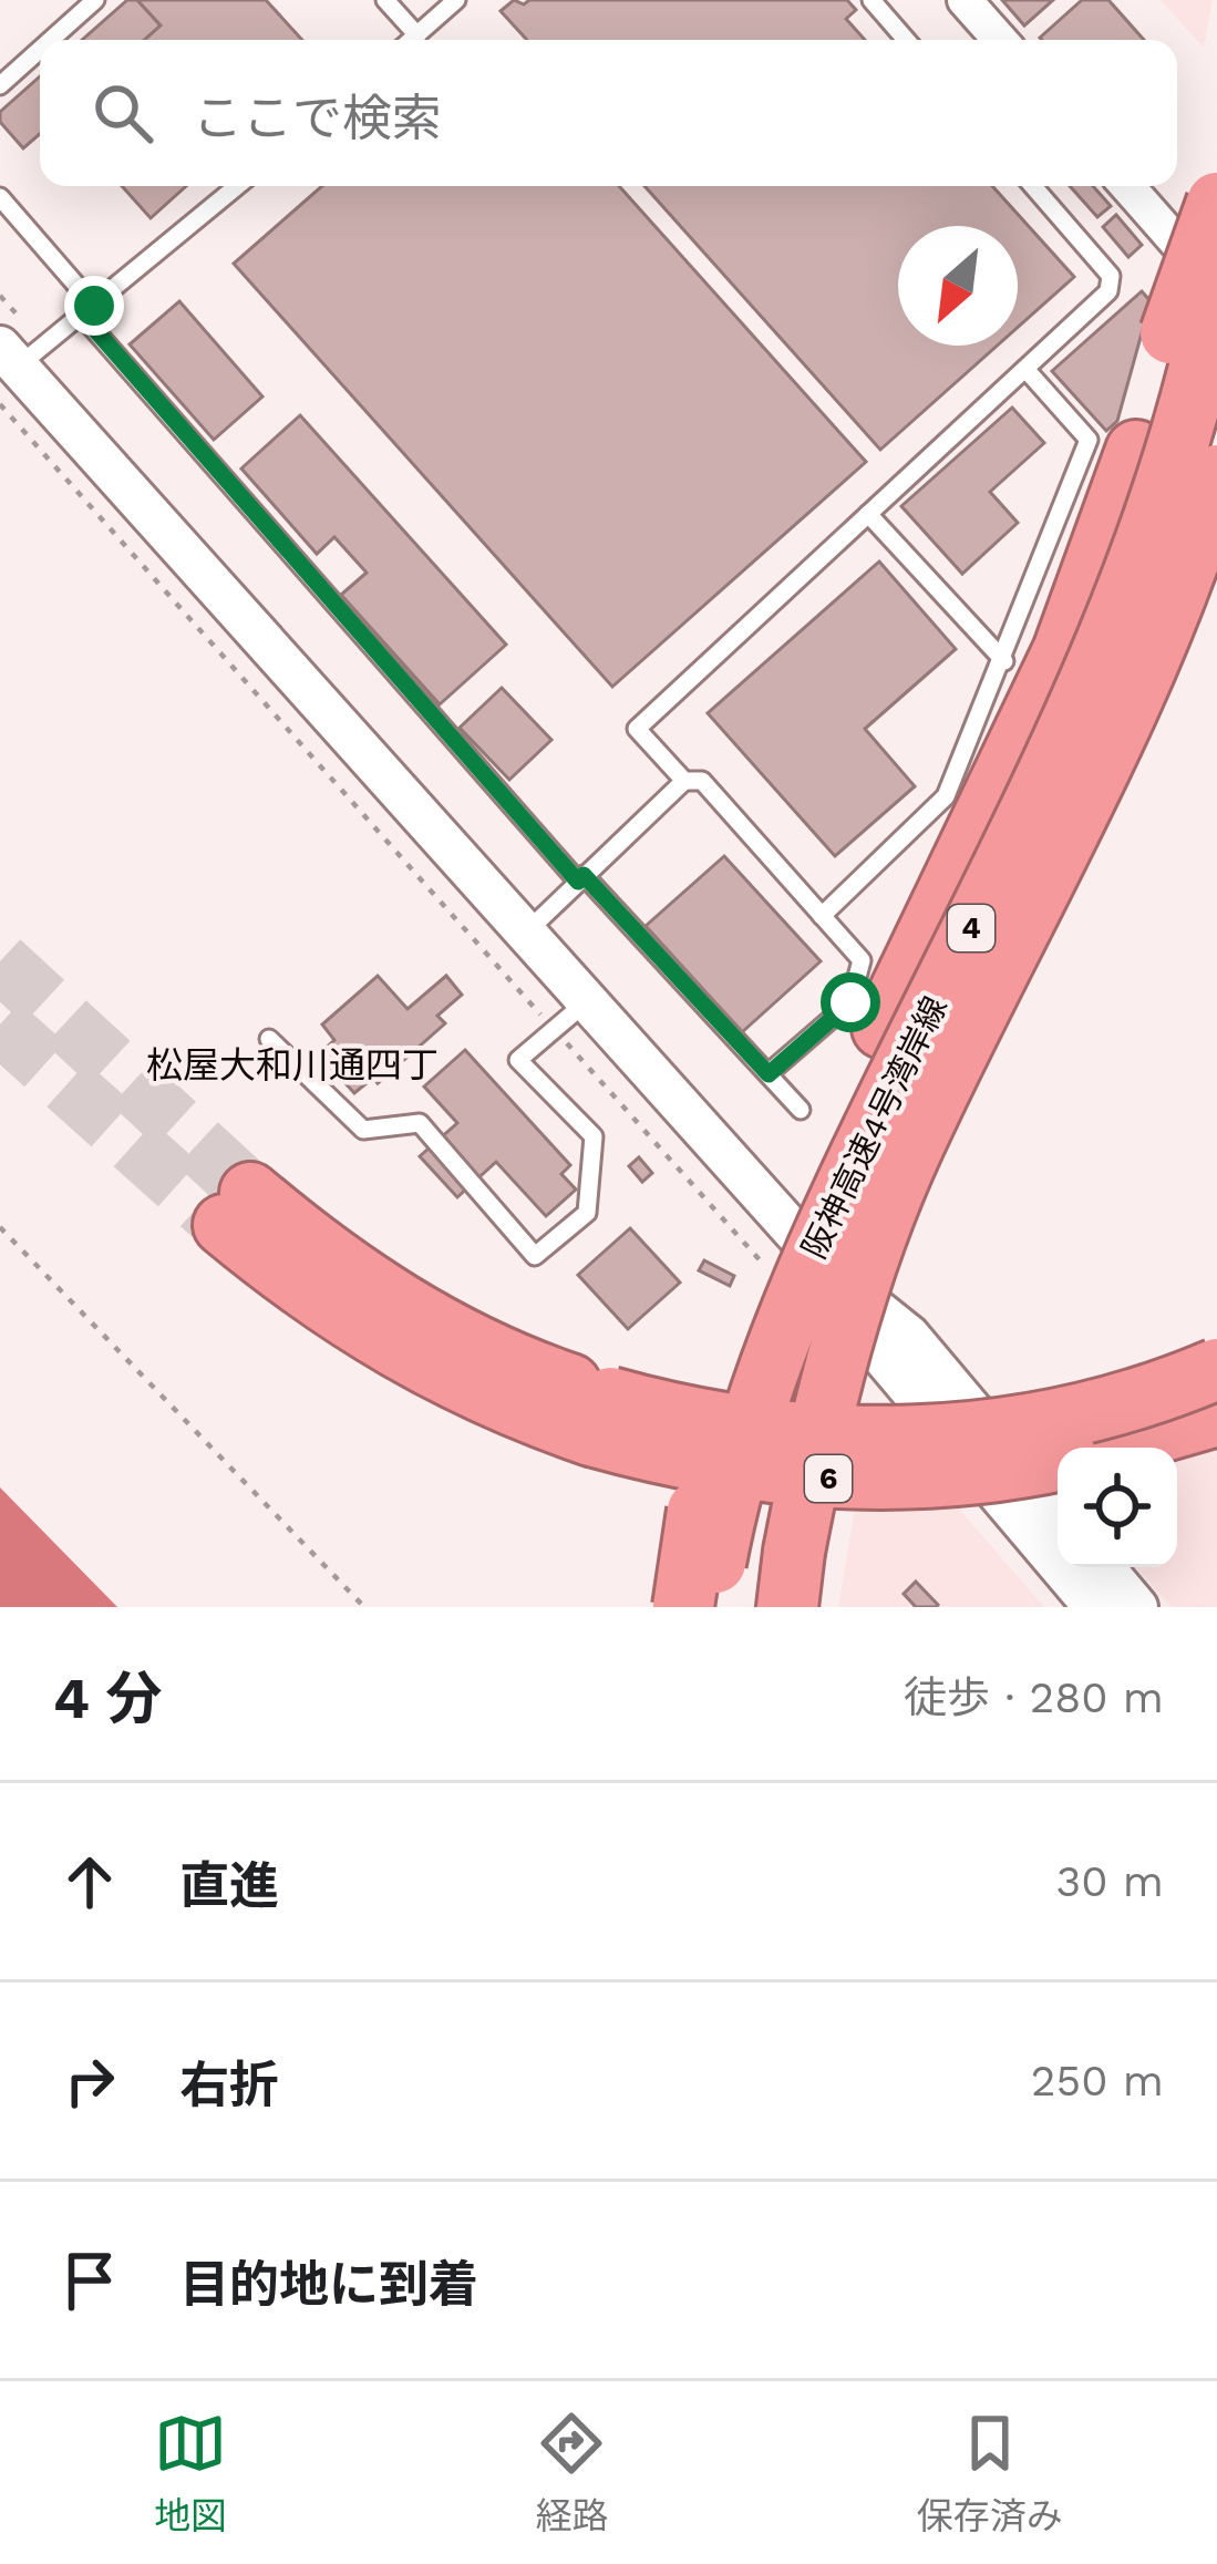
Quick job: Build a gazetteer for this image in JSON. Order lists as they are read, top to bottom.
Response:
{
  "streets": {
    "highway": ["4", "阪神高速4号湾岸線", "6"]
  },
  "crossings": [
    ["4", "阪神高速4号湾岸線"]
  ],
  "districts": ["松屋大和川通四丁"],
  "north": "bottom left",
  "page": {
    "search": "ここで検索",
    "heading": ["4 分", "徒歩 · 280 m"],
    "list": [
      ["直進", "30 m"],
      ["右折", "250 m"],
      "目的地に到着"
    ],
    "nav": ["地図", "経路", "保存済み"]
  }
}
